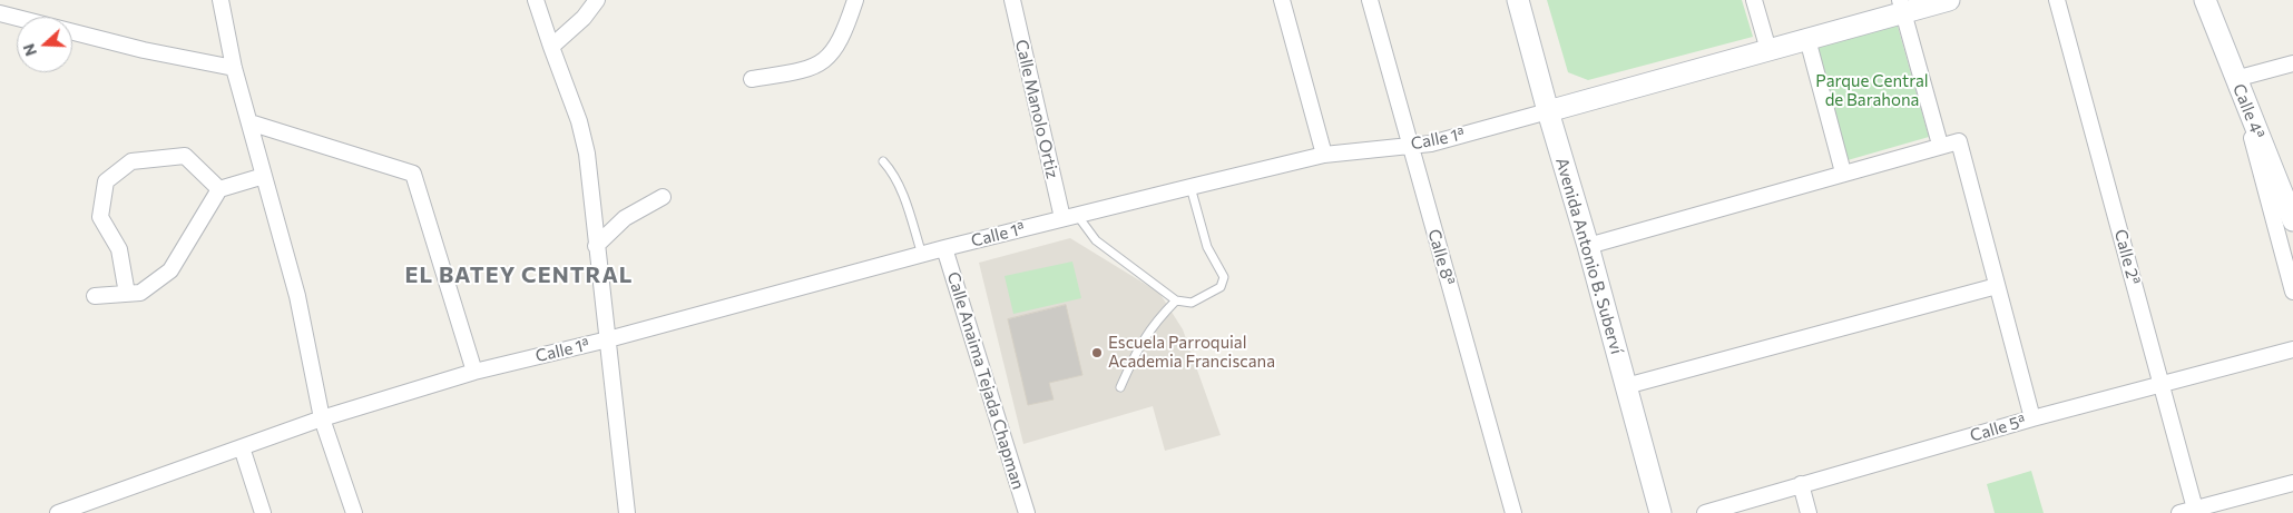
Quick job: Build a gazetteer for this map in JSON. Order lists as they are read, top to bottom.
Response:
{
  "streets": {
    "street": [
      "Calle Manolo Ortiz",
      "Calle 4ª",
      "Calle 1ª",
      "Avenida Antonio B. Suberví",
      "Calle 8ª",
      "Calle 2ª",
      "Calle Anaima Tejada Chapman",
      "Calle 5ª"
    ]
  },
  "crossings": [
    ["Calle Manolo Ortiz", "Calle 1ª"],
    ["Calle 1ª", "Avenida Antonio B. Suberví"],
    ["Calle 1ª", "Calle 8ª"],
    ["Calle 1ª", "Calle Anaima Tejada Chapman"],
    ["Calle 2ª", "Calle 5ª"]
  ],
  "districts": ["EL BATEY CENTRAL"],
  "parks": ["Parque Central de Barahona"],
  "places": ["Escuela Parroquial Academia Franciscana"],
  "north": "left"
}
